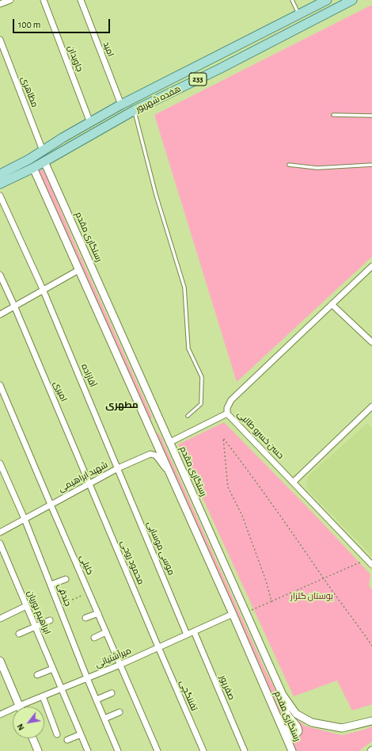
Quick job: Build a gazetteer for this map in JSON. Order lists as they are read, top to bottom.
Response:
{
  "streets": {
    "main road": ["233", "هفده شهریور", "رستگاری مقدم"],
    "street": [
      "امید",
      "جاویدان",
      "مظاهری",
      "آقازاده",
      "امیری",
      "حسن خسرو طالبی",
      "شهید ابراهیمی",
      "موسی موسایی",
      "محمود روحی",
      "خلیلی",
      "جندقی",
      "ابراهیم نوریان",
      "میرآشتیانی",
      "صفرپور",
      "تفننگچی"
    ]
  },
  "crossings": [
    ["امید", "هفده شهریور"],
    ["جاویدان", "هفده شهریور"],
    ["مظاهری", "هفده شهریور"],
    ["هفده شهریور", "رستگاری مقدم"],
    ["رستگاری مقدم", "شهید ابراهیمی"],
    ["رستگاری مقدم", "میرآشتیانی"],
    ["آقازاده", "شهید ابراهیمی"],
    ["آقازاده", "موسی موسایی"],
    ["امیری", "شهید ابراهیمی"],
    ["امیری", "محمود روحی"],
    ["شهید ابراهیمی", "موسی موسایی"],
    ["شهید ابراهیمی", "محمود روحی"],
    ["شهید ابراهیمی", "خلیلی"],
    ["شهید ابراهیمی", "جندقی"],
    ["موسی موسایی", "میرآشتیانی"],
    ["محمود روحی", "میرآشتیانی"],
    ["محمود روحی", "تفننگچی"],
    ["خلیلی", "میرآشتیانی"],
    ["جندقی", "میرآشتیانی"],
    ["ابراهیم نوریان", "میرآشتیانی"],
    ["میرآشتیانی", "صفرپور"],
    ["میرآشتیانی", "تفننگچی"]
  ],
  "districts": ["مطهری"],
  "parks": ["بوستان گلزار"],
  "scale_bar": "100 m",
  "north": "bottom left"
}
